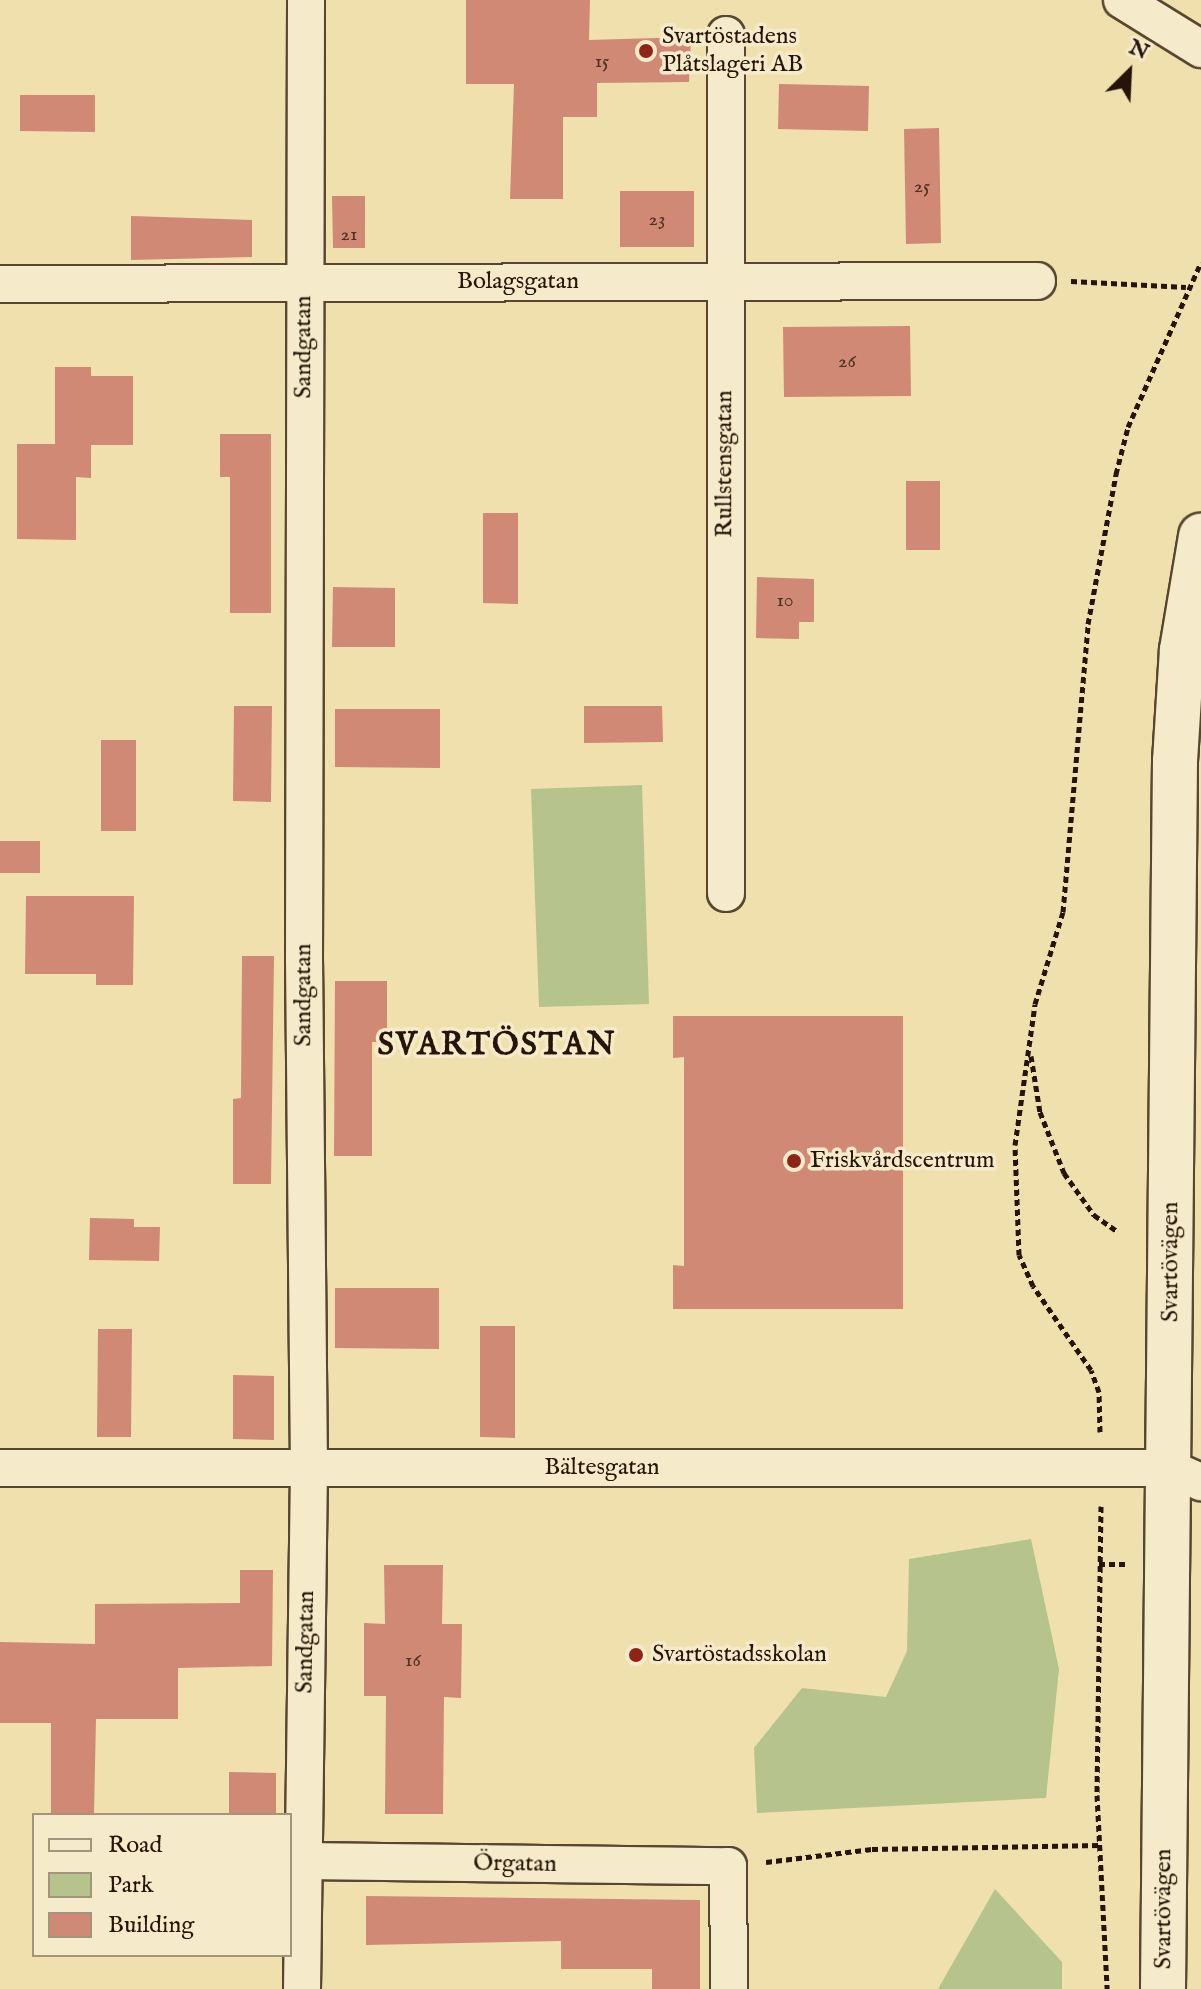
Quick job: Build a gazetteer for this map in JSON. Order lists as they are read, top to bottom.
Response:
{
  "streets": {
    "main road": ["Svartövägen"],
    "street": [
      "Bolagsgatan",
      "Sandgatan",
      "Rullstensgatan",
      "Bältesgatan",
      "Örgatan"
    ]
  },
  "crossings": [
    ["Bolagsgatan", "Sandgatan"],
    ["Bolagsgatan", "Rullstensgatan"],
    ["Sandgatan", "Bältesgatan"],
    ["Sandgatan", "Örgatan"],
    ["Svartövägen", "Bältesgatan"]
  ],
  "districts": ["SVARTÖSTAN"],
  "places": ["Svartöstadens Plåtslageri AB", "Friskvårdscentrum", "Svartöstadsskolan"],
  "house_numbers": [
    "15",
    "25",
    "23",
    "21",
    "26",
    "10",
    "16"
  ],
  "legend": ["Road", "Park", "Building"],
  "north": "top right"
}
